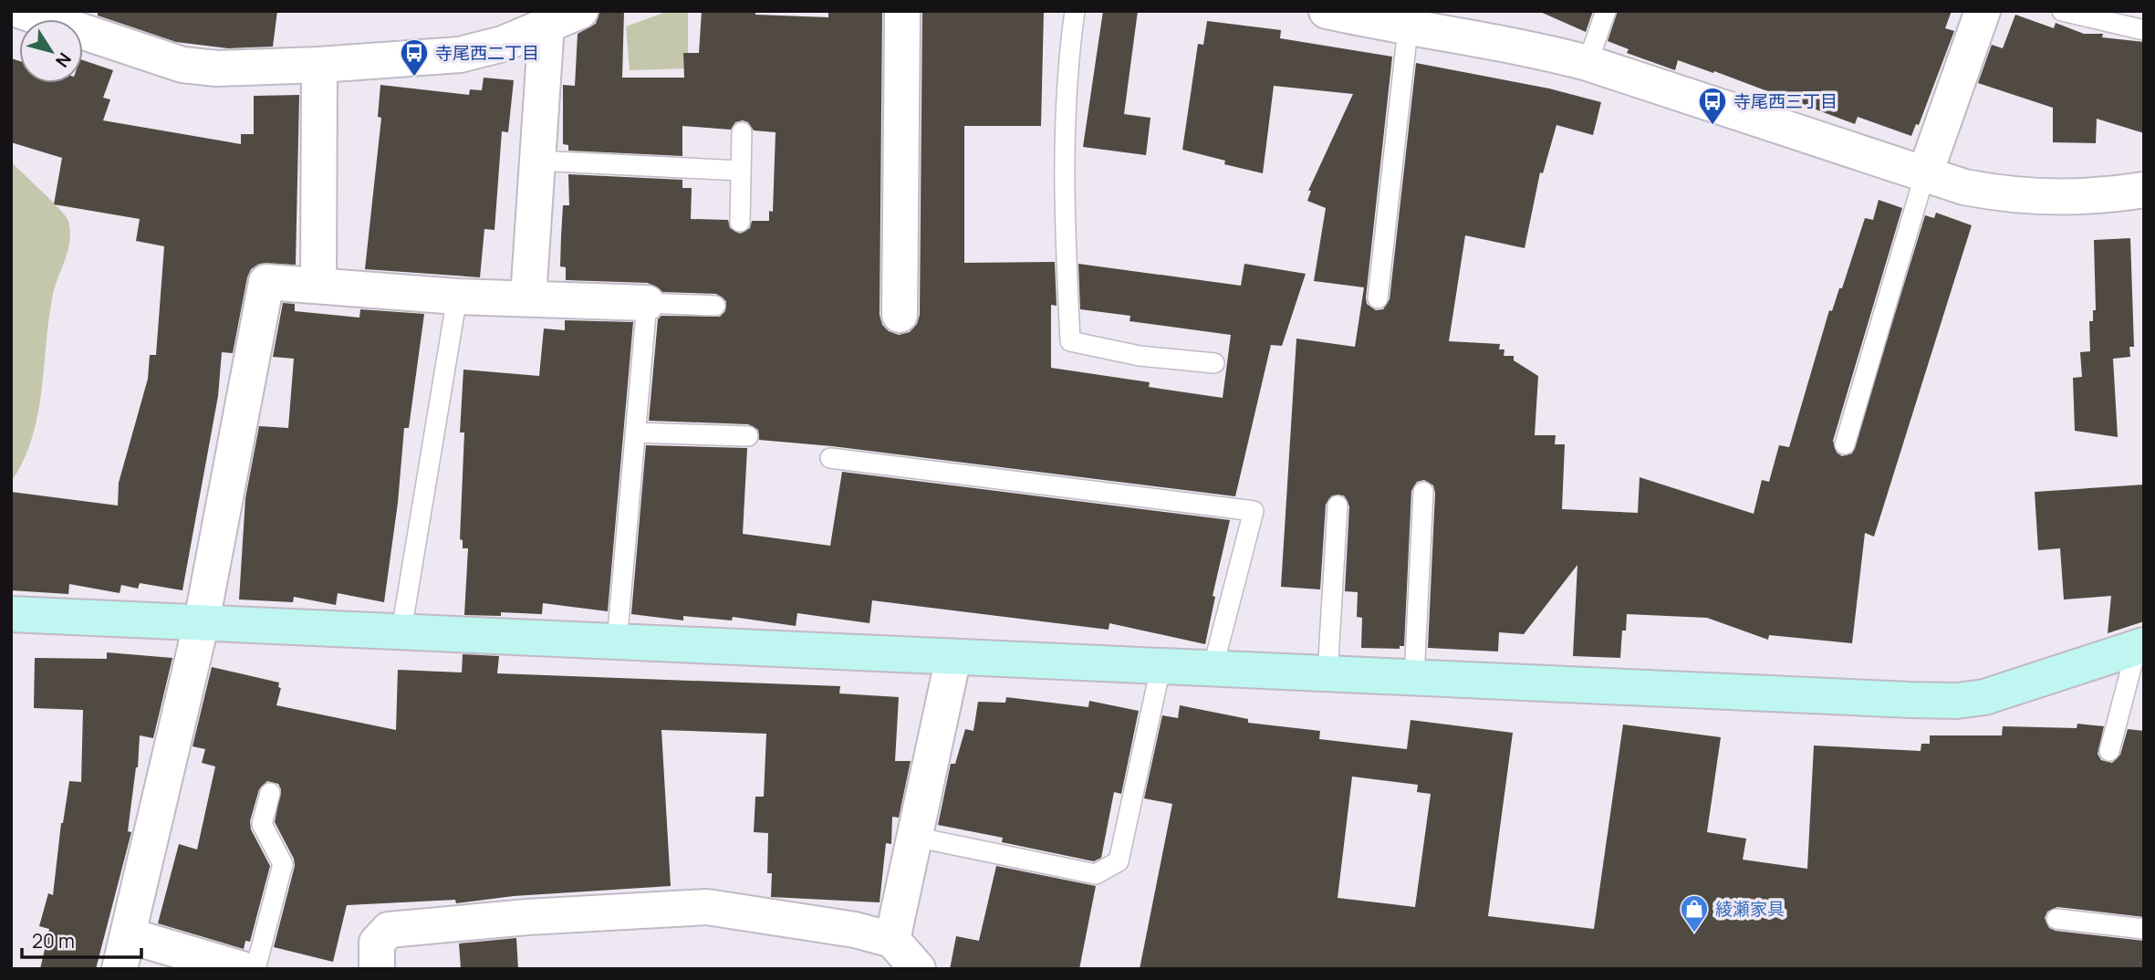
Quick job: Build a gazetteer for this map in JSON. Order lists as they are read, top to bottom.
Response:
{
  "places": {
    "bus stop": ["寺尾西二丁目", "寺尾西三丁目"],
    "shop": ["綾瀬家具"]
  },
  "scale_bar": "20 m",
  "north": "bottom right"
}
